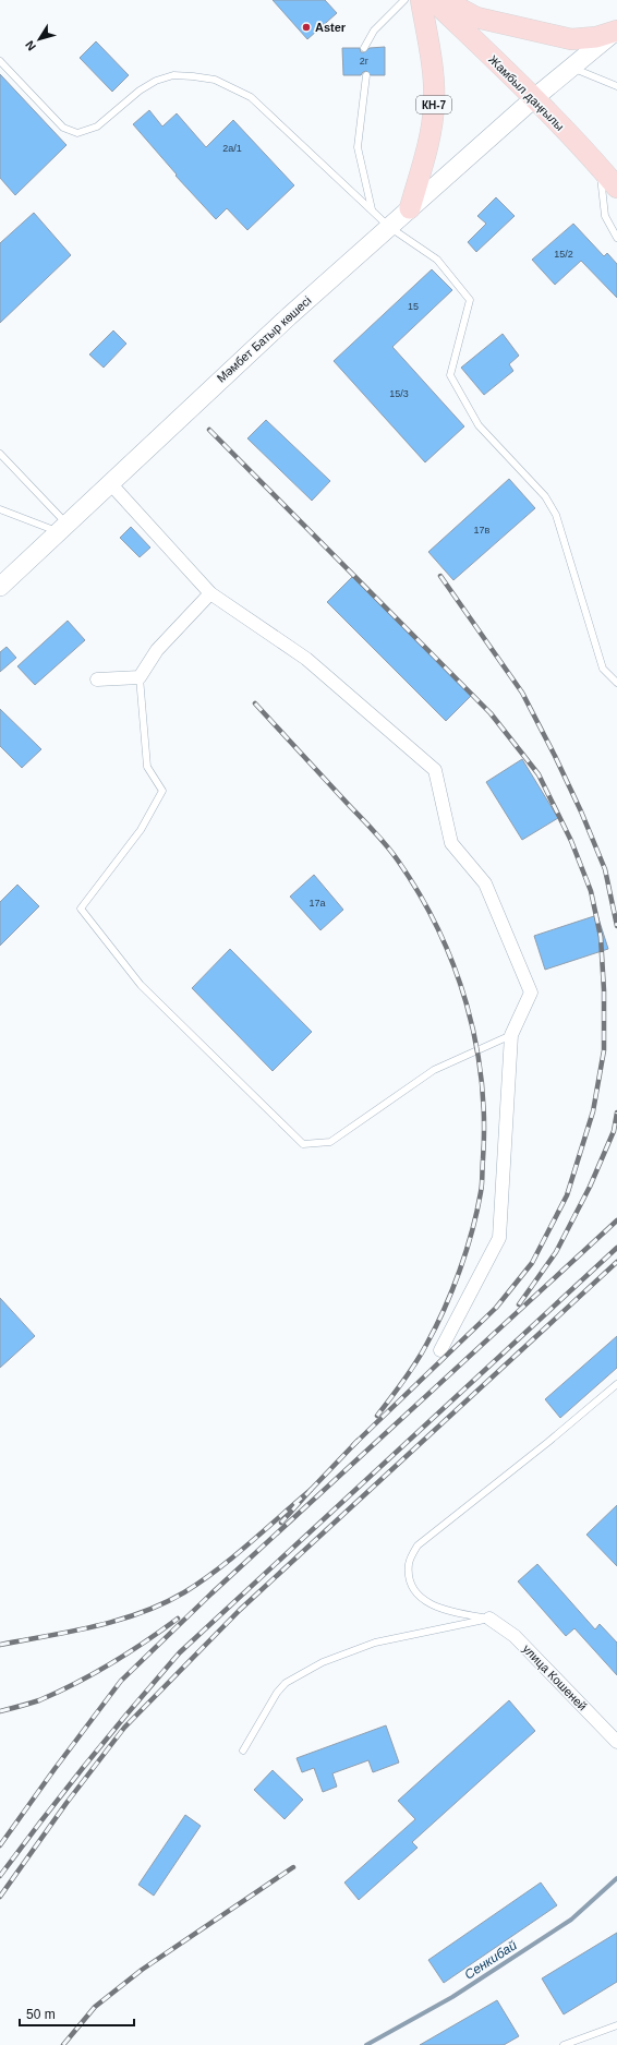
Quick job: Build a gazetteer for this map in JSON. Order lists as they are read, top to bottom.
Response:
{
  "streets": {
    "main road": ["Жамбыл даңғылы", "КН-7", "Мәмбет Батыр көшесі"],
    "street": ["улица Кошеней"]
  },
  "crossings": [
    ["Жамбыл даңғылы", "Мәмбет Батыр көшесі"],
    ["КН-7", "Мәмбет Батыр көшесі"]
  ],
  "water": ["Сенкибай"],
  "places": ["Aster"],
  "house_numbers": [
    "2г",
    "2а/1",
    "15/2",
    "15",
    "15/3",
    "17в",
    "17а"
  ],
  "scale_bar": "50 m",
  "north": "bottom left"
}
